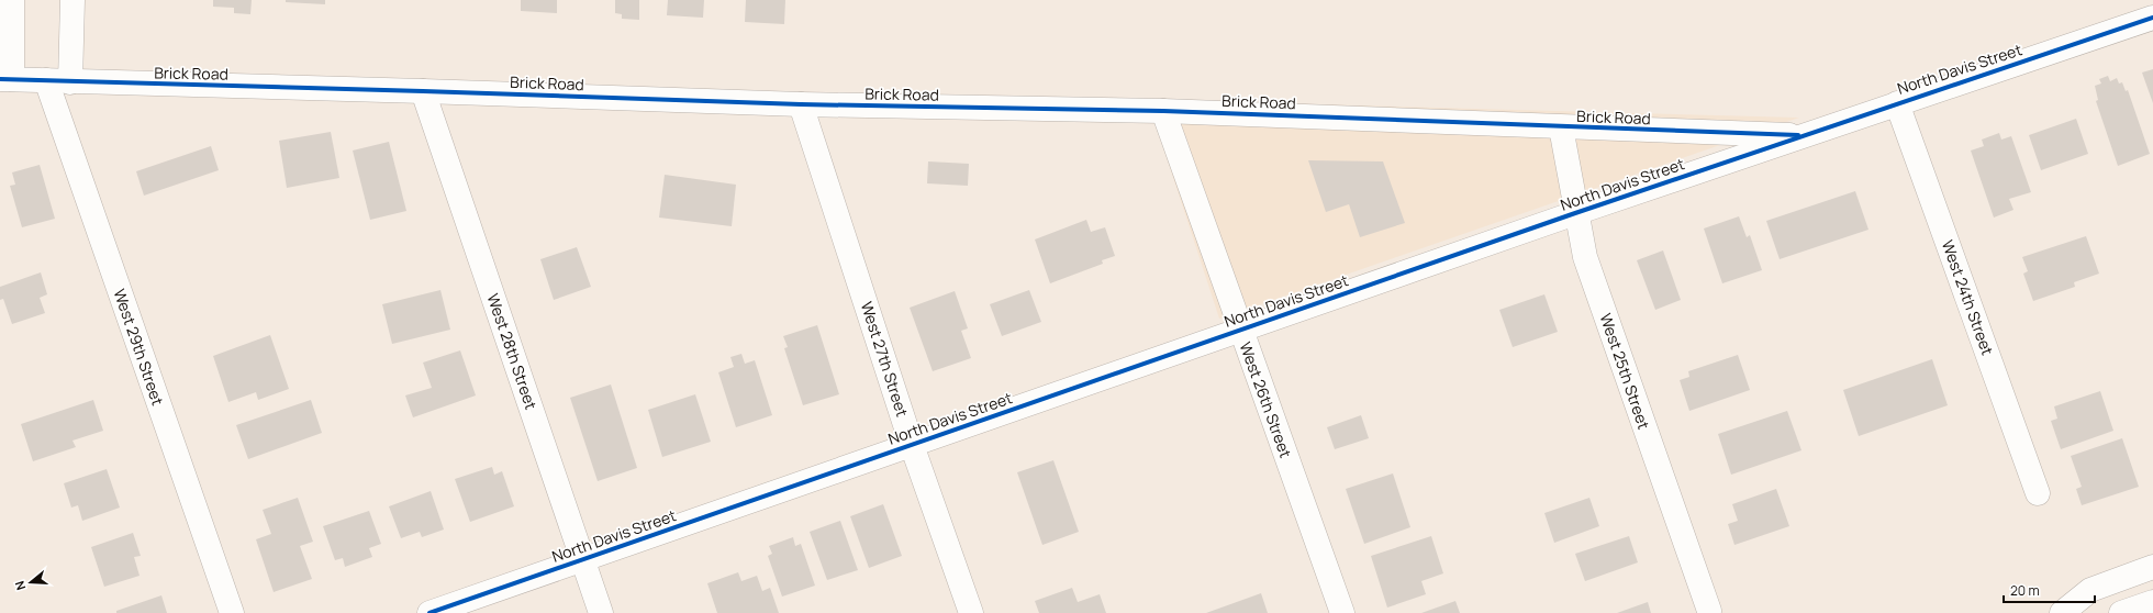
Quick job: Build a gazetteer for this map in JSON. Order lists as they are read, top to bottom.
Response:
{
  "streets": {
    "main road": [
      "North Davis Street",
      "Brick Road",
      "West 24th Street",
      "West 29th Street",
      "West 28th Street",
      "West 27th Street",
      "West 25th Street",
      "West 26th Street"
    ]
  },
  "crossings": [
    ["North Davis Street", "Brick Road"],
    ["North Davis Street", "West 24th Street"],
    ["North Davis Street", "West 28th Street"],
    ["North Davis Street", "West 27th Street"],
    ["North Davis Street", "West 25th Street"],
    ["North Davis Street", "West 26th Street"],
    ["Brick Road", "West 29th Street"],
    ["Brick Road", "West 28th Street"],
    ["Brick Road", "West 27th Street"],
    ["Brick Road", "West 25th Street"],
    ["Brick Road", "West 26th Street"]
  ],
  "scale_bar": "20 m",
  "north": "left"
}
